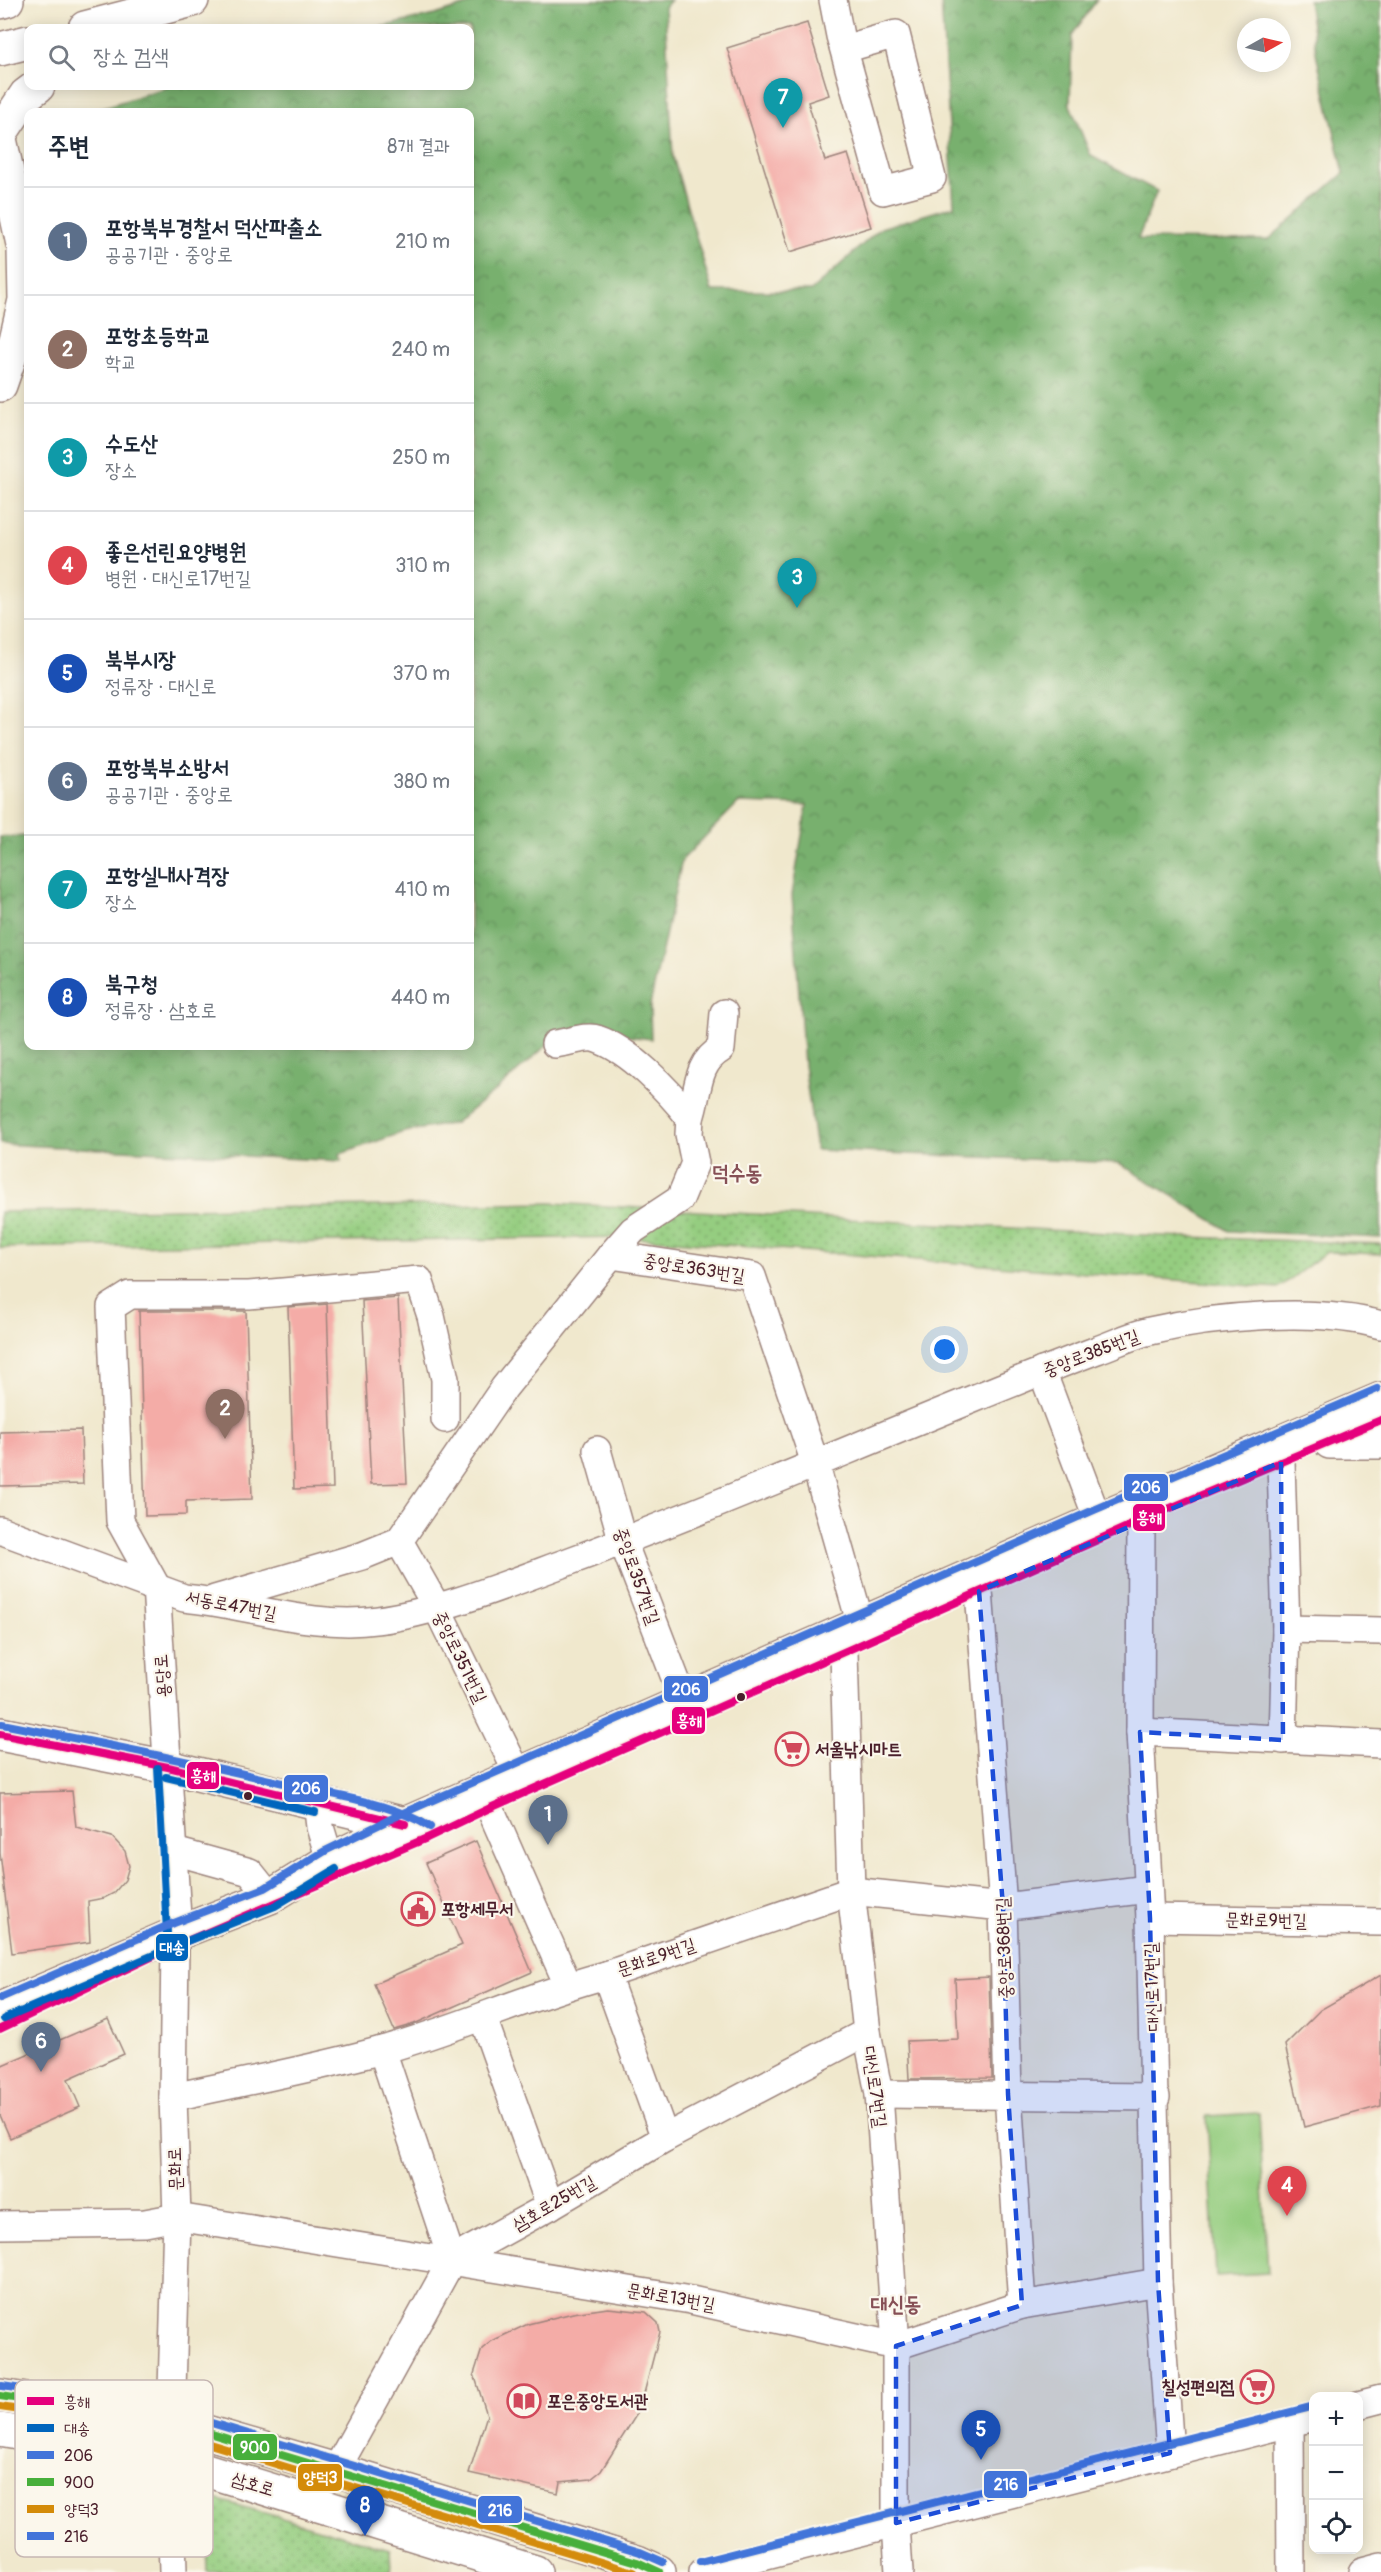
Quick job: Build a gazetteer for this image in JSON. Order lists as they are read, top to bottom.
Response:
{
  "streets": {
    "main road": ["삼호로"],
    "street": [
      "중앙로363번길",
      "중앙로385번길",
      "중앙로357번길",
      "서동로47번길",
      "중앙로351번길",
      "용당로",
      "문화로9번길",
      "중앙로368번길",
      "대신로17번길",
      "대신로7번길",
      "문화로",
      "삼호로25번길",
      "문화로13번길"
    ]
  },
  "crossings": [
    ["중앙로363번길", "중앙로385번길"],
    ["중앙로363번길", "대신로7번길"],
    ["중앙로385번길", "중앙로357번길"],
    ["중앙로385번길", "서동로47번길"],
    ["중앙로357번길", "서동로47번길"],
    ["서동로47번길", "중앙로351번길"],
    ["서동로47번길", "용당로"],
    ["용당로", "문화로"],
    ["문화로9번길", "중앙로368번길"],
    ["문화로9번길", "대신로17번길"],
    ["문화로9번길", "대신로7번길"],
    ["문화로9번길", "문화로"],
    ["대신로7번길", "삼호로25번길"],
    ["대신로7번길", "문화로13번길"],
    ["문화로", "문화로13번길"],
    ["삼호로25번길", "문화로13번길"]
  ],
  "districts": ["덕수동", "대신동"],
  "places": {
    "supermarket": ["서울낚시마트", "칠성편의점"],
    "public building": ["포항세무서"],
    "library": ["포은중앙도서관"]
  },
  "lines": [
    "transit line 206",
    "transit line 흥해",
    "transit line 대송",
    "transit line 216",
    "transit line 900",
    "transit line 양덕3"
  ],
  "legend": [
    "흥해",
    "대송",
    "206",
    "900",
    "양덕3",
    "216"
  ],
  "north": "right",
  "page": {
    "search": "장소 검색",
    "pins": [
      "7",
      "3",
      "2",
      "1",
      "6",
      "4",
      "5",
      "8"
    ],
    "heading": ["주변", "8개 결과"],
    "list": [
      {
        "mark": "1",
        "name": "포항북부경찰서 덕산파출소",
        "note": "공공기관 · 중앙로",
        "value": "210 m"
      },
      {
        "mark": "2",
        "name": "포항초등학교",
        "note": "학교",
        "value": "240 m"
      },
      {
        "mark": "3",
        "name": "수도산",
        "note": "장소",
        "value": "250 m"
      },
      {
        "mark": "4",
        "name": "좋은선린요양병원",
        "note": "병원 · 대신로17번길",
        "value": "310 m"
      },
      {
        "mark": "5",
        "name": "북부시장",
        "note": "정류장 · 대신로",
        "value": "370 m"
      },
      {
        "mark": "6",
        "name": "포항북부소방서",
        "note": "공공기관 · 중앙로",
        "value": "380 m"
      },
      {
        "mark": "7",
        "name": "포항실내사격장",
        "note": "장소",
        "value": "410 m"
      },
      {
        "mark": "8",
        "name": "북구청",
        "note": "정류장 · 삼호로",
        "value": "440 m"
      }
    ],
    "map_buttons": ["+", "−"]
  }
}
